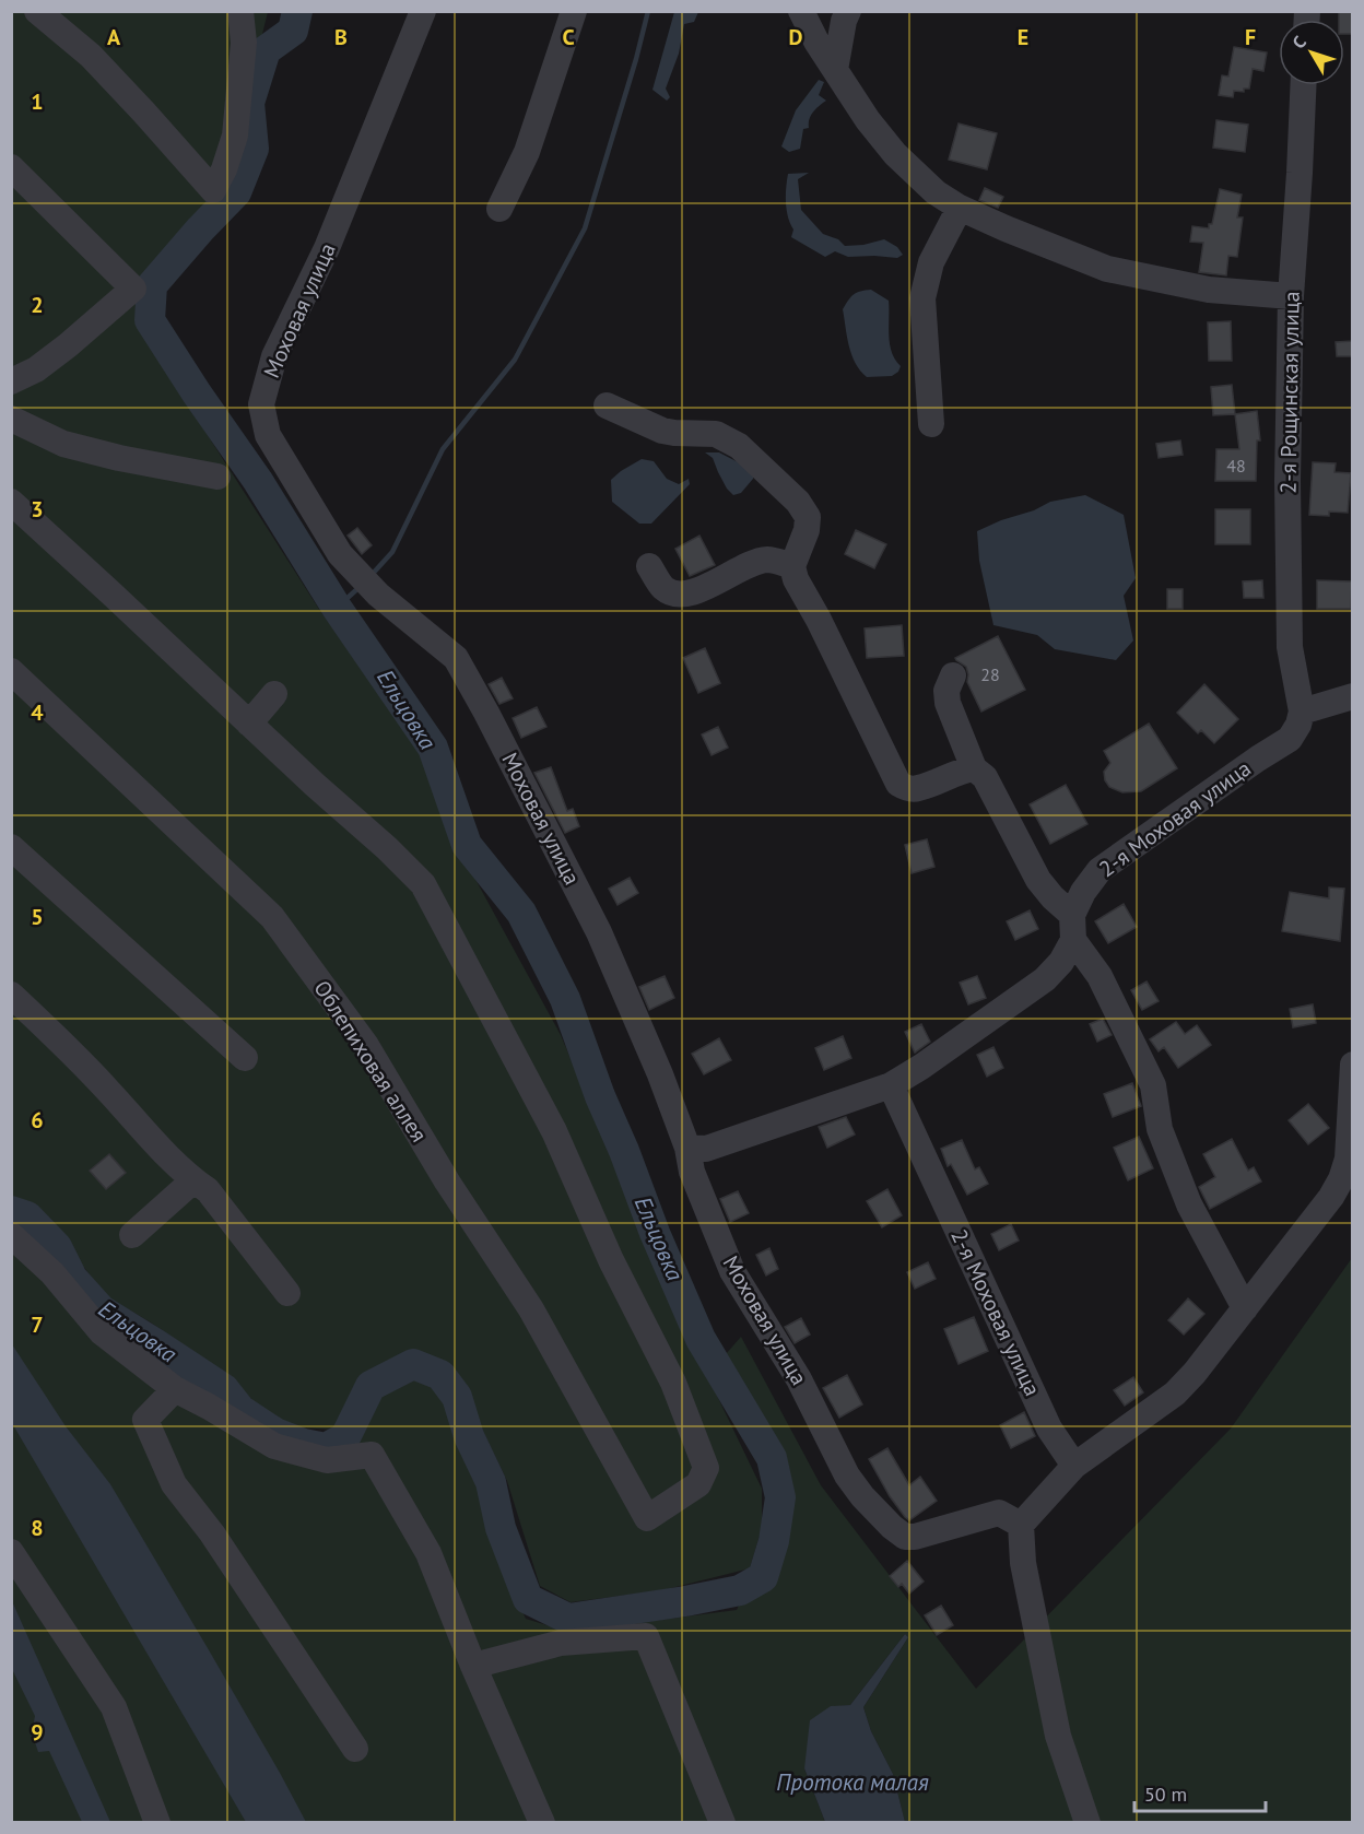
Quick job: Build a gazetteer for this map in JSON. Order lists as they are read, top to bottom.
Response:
{
  "streets": {
    "street": [
      "Моховая улица",
      "2-я Рощинская улица",
      "2-я Моховая улица",
      "Облепиховая аллея"
    ]
  },
  "crossings": [
    ["Моховая улица", "2-я Моховая улица"],
    ["2-я Рощинская улица", "2-я Моховая улица"]
  ],
  "water": ["Ельцовка", "Протока малая"],
  "house_numbers": ["48", "28"],
  "scale_bar": "50 m",
  "north": "top left",
  "grid": {
    "columns": [
      "A",
      "B",
      "C",
      "D",
      "E",
      "F"
    ],
    "rows": [
      "1",
      "2",
      "3",
      "4",
      "5",
      "6",
      "7",
      "8",
      "9"
    ]
  }
}
